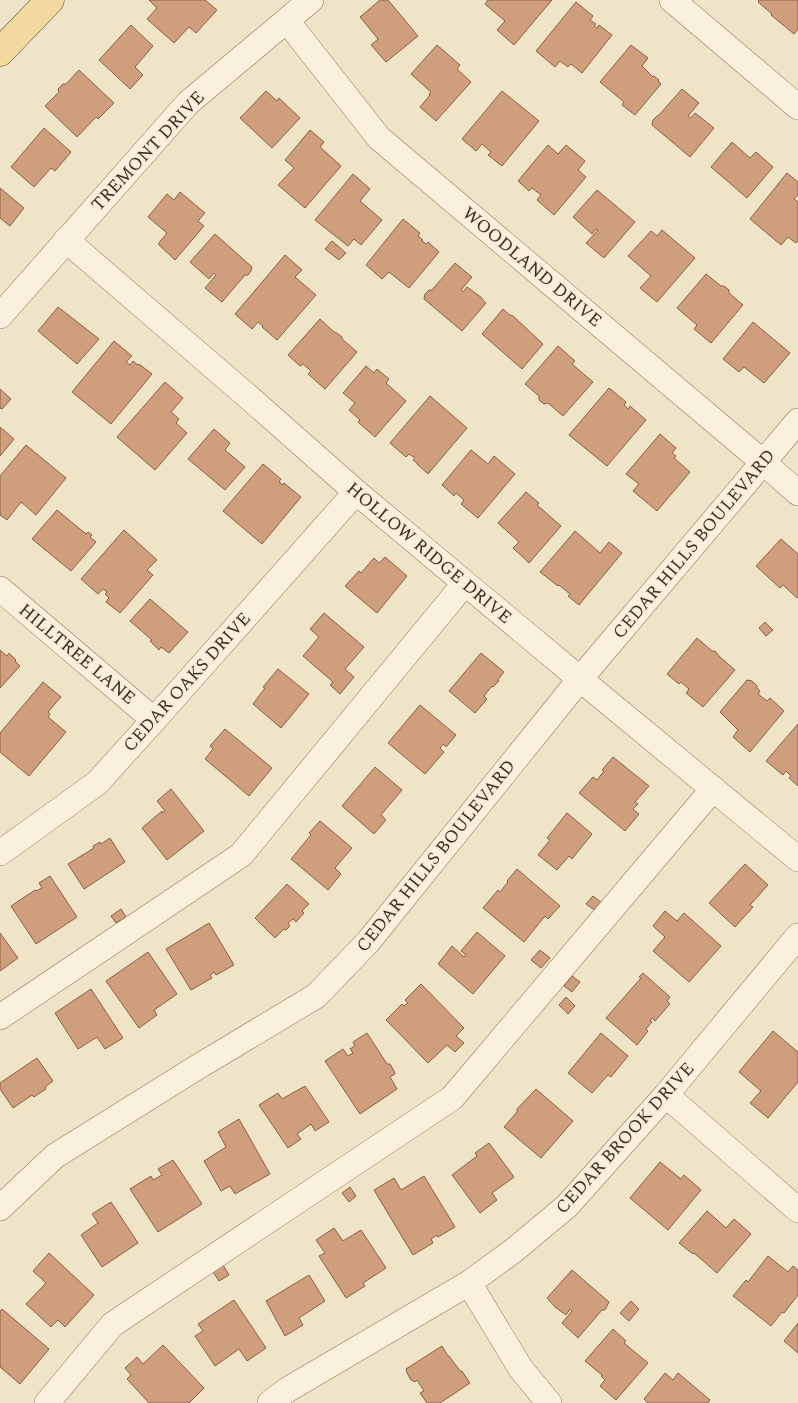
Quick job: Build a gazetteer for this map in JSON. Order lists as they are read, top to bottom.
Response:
{
  "streets": {
    "street": [
      "TREMONT DRIVE",
      "WOODLAND DRIVE",
      "CEDAR HILLS BOULEVARD",
      "HOLLOW RIDGE DRIVE",
      "HILLTREE LANE",
      "CEDAR OAKS DRIVE",
      "CEDAR BROOK DRIVE"
    ]
  },
  "crossings": [
    ["TREMONT DRIVE", "WOODLAND DRIVE"],
    ["TREMONT DRIVE", "HOLLOW RIDGE DRIVE"],
    ["WOODLAND DRIVE", "CEDAR HILLS BOULEVARD"],
    ["CEDAR HILLS BOULEVARD", "HOLLOW RIDGE DRIVE"],
    ["HOLLOW RIDGE DRIVE", "CEDAR OAKS DRIVE"],
    ["HILLTREE LANE", "CEDAR OAKS DRIVE"]
  ]
}
